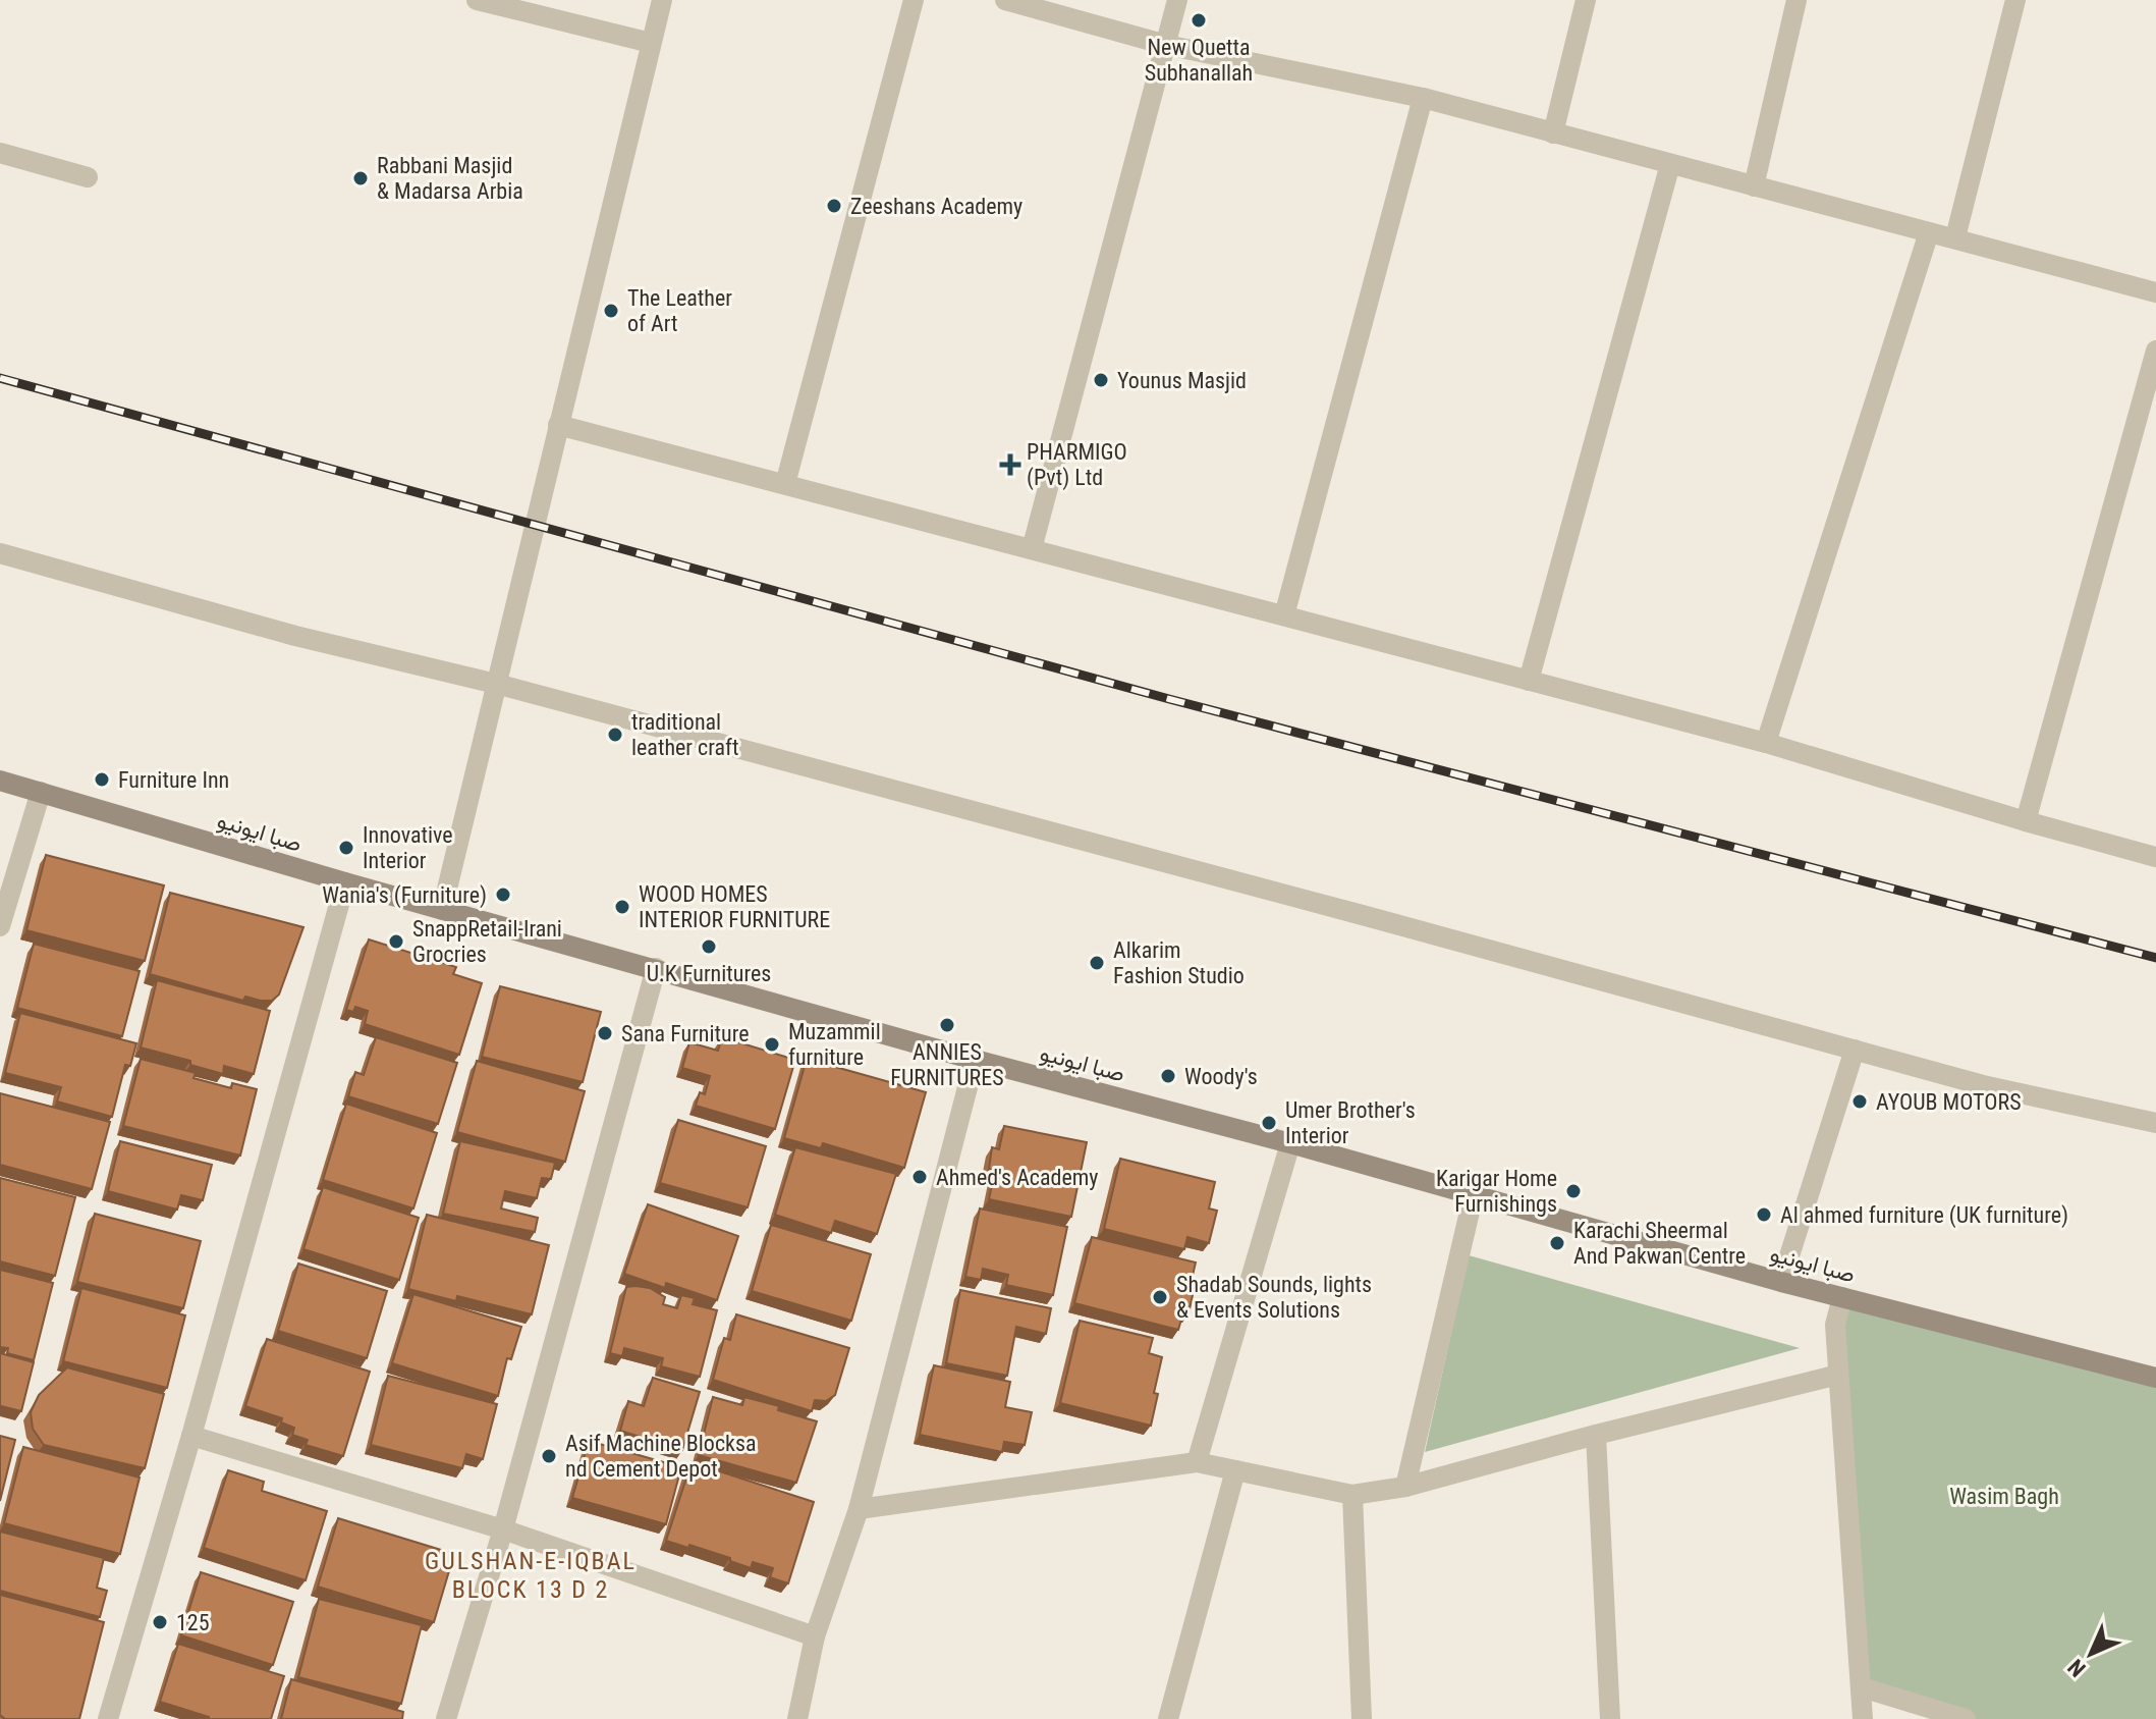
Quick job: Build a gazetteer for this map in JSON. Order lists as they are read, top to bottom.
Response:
{
  "streets": {
    "main road": ["صبا ایونیو"]
  },
  "districts": ["GULSHAN-E-IQBAL BLOCK 13 D 2"],
  "parks": ["Wasim Bagh"],
  "places": {
    "other": [
      "New Quetta Subhanallah",
      "Rabbani Masjid & Madarsa Arbia",
      "Zeeshans Academy",
      "The Leather of Art",
      "Younus Masjid",
      "traditional leather craft",
      "Furniture Inn",
      "Innovative Interior",
      "Wania's (Furniture)",
      "WOOD HOMES INTERIOR FURNITURE",
      "SnappRetail-Irani Grocries",
      "U.K Furnitures",
      "Alkarim Fashion Studio",
      "ANNIES FURNITURES",
      "Sana Furniture",
      "Muzammil furniture",
      "Woody's",
      "AYOUB MOTORS",
      "Umer Brother's Interior",
      "Ahmed's Academy",
      "Karigar Home Furnishings",
      "Al ahmed furniture (UK furniture)",
      "Karachi Sheermal And Pakwan Centre",
      "Shadab Sounds, lights & Events Solutions",
      "Asif Machine Blocksa nd Cement Depot",
      "125"
    ],
    "health": ["PHARMIGO (Pvt) Ltd"]
  },
  "north": "bottom left"
}
